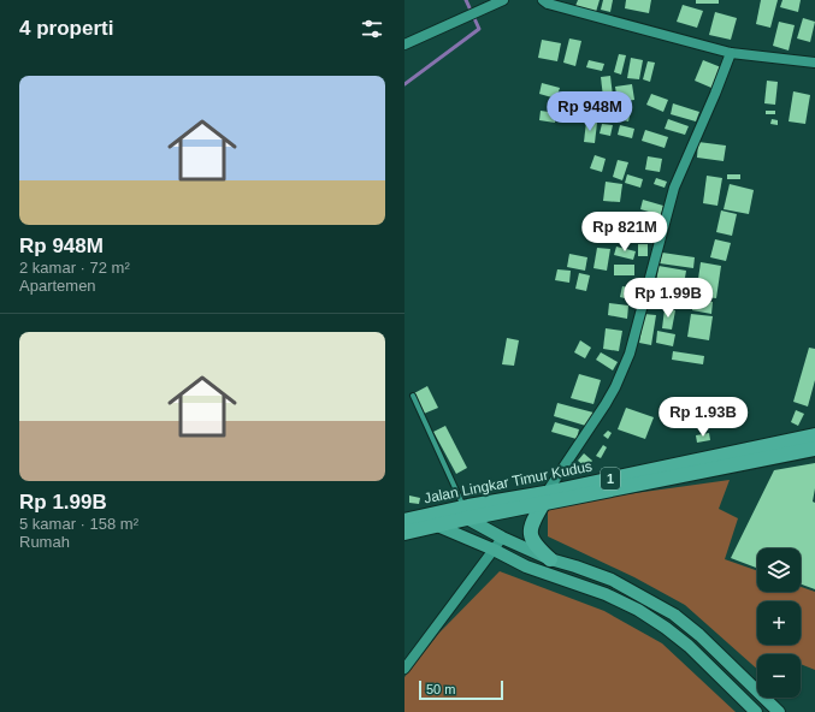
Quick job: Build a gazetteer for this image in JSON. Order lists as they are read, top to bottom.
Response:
{
  "streets": {
    "highway": ["1", "Jalan Lingkar Timur Kudus"]
  },
  "scale_bar": "50 m",
  "page": {
    "heading": "4 properti",
    "list": [
      {
        "name": "Rp 948M",
        "note": "2 kamar · 72 m² · Apartemen"
      },
      {
        "name": "Rp 1.99B",
        "note": "5 kamar · 158 m² · Rumah"
      }
    ],
    "price": [
      "Rp 948M",
      "Rp 821M",
      "Rp 1.99B",
      "Rp 1.93B"
    ],
    "map_buttons": ["+", "−"],
    "scale": "50 m"
  }
}
